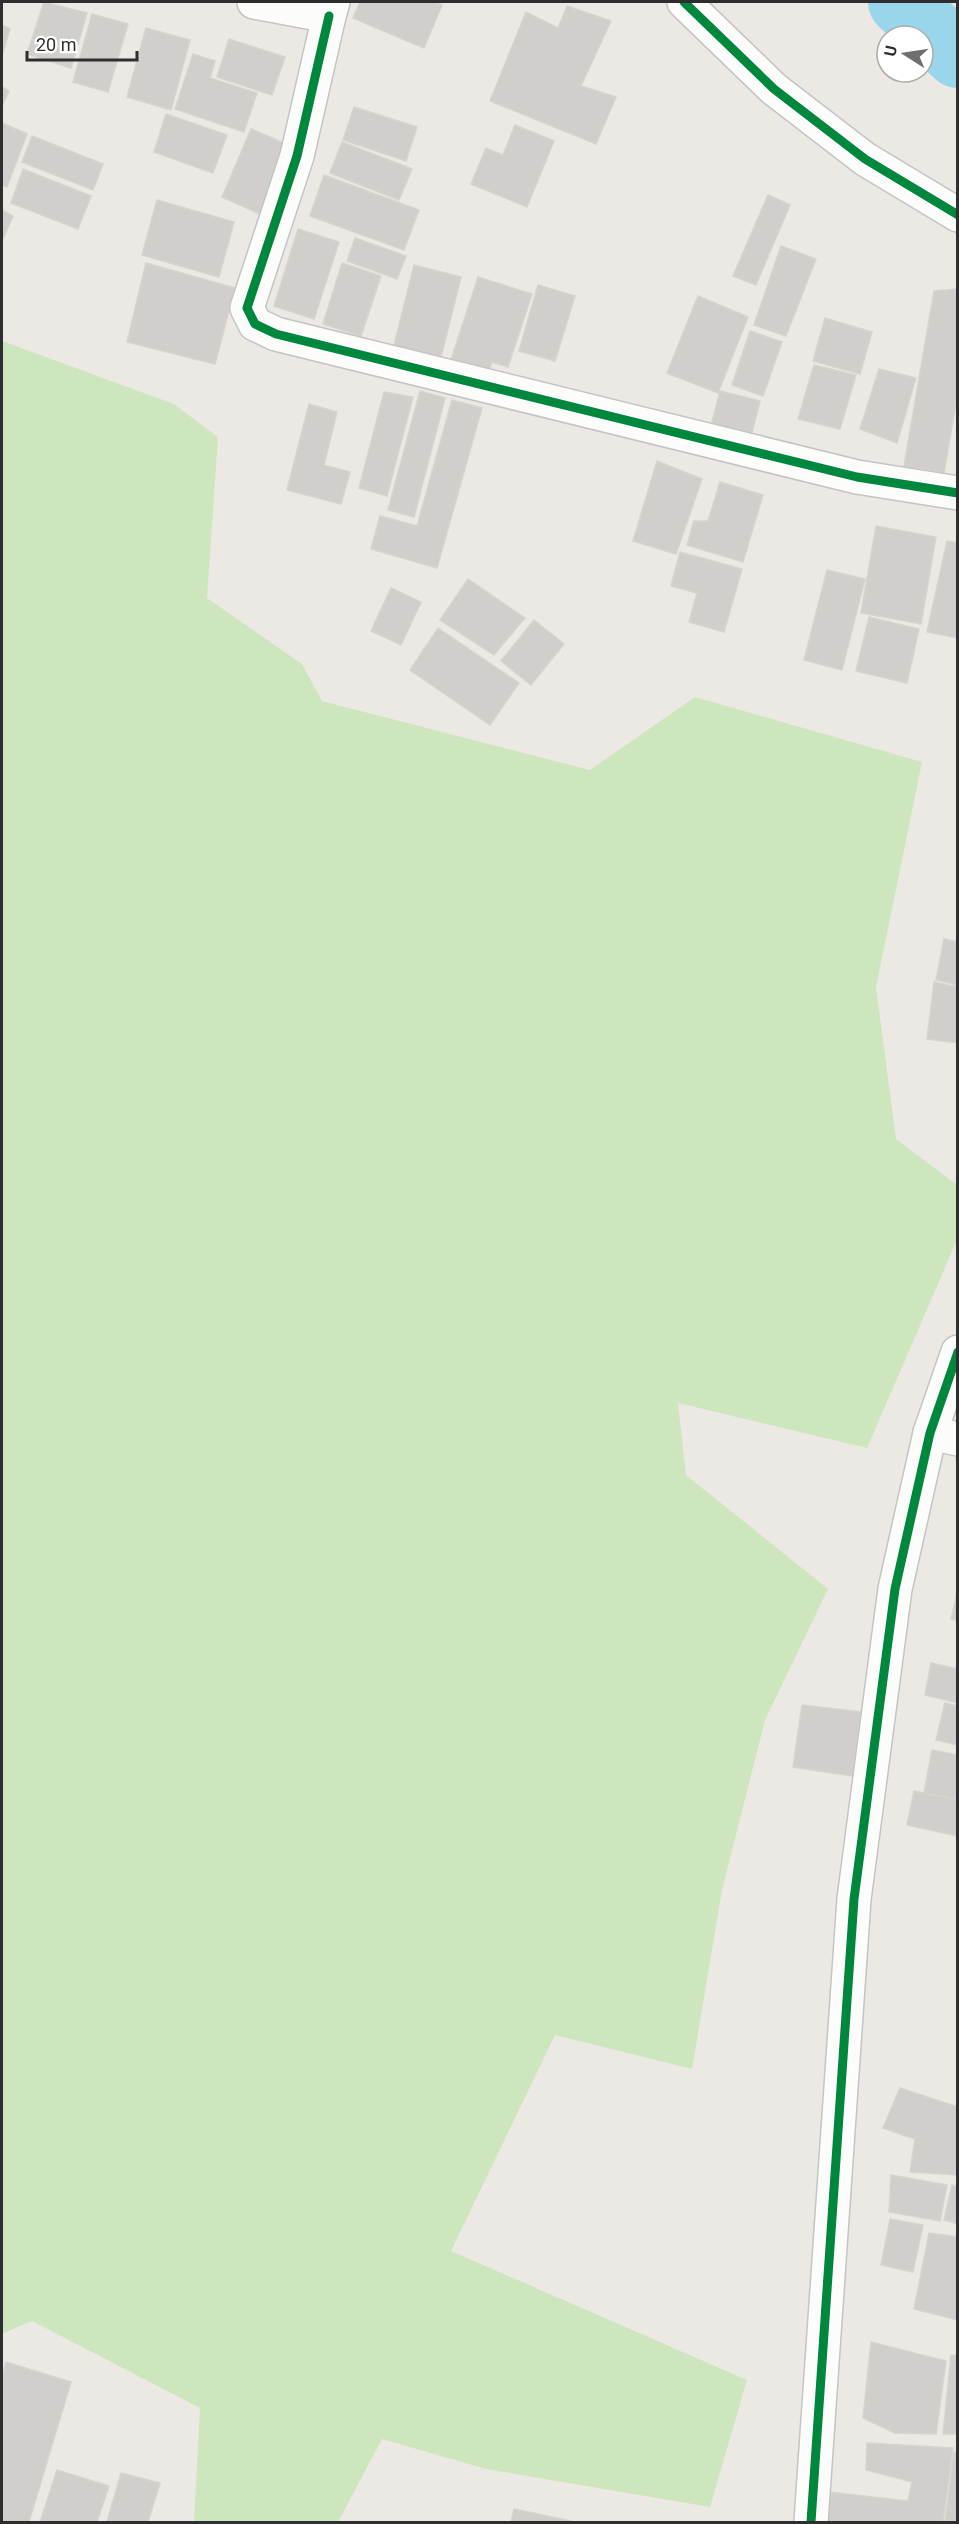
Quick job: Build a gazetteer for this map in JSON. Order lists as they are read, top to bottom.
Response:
{
  "scale_bar": "20 m",
  "north": "left"
}
